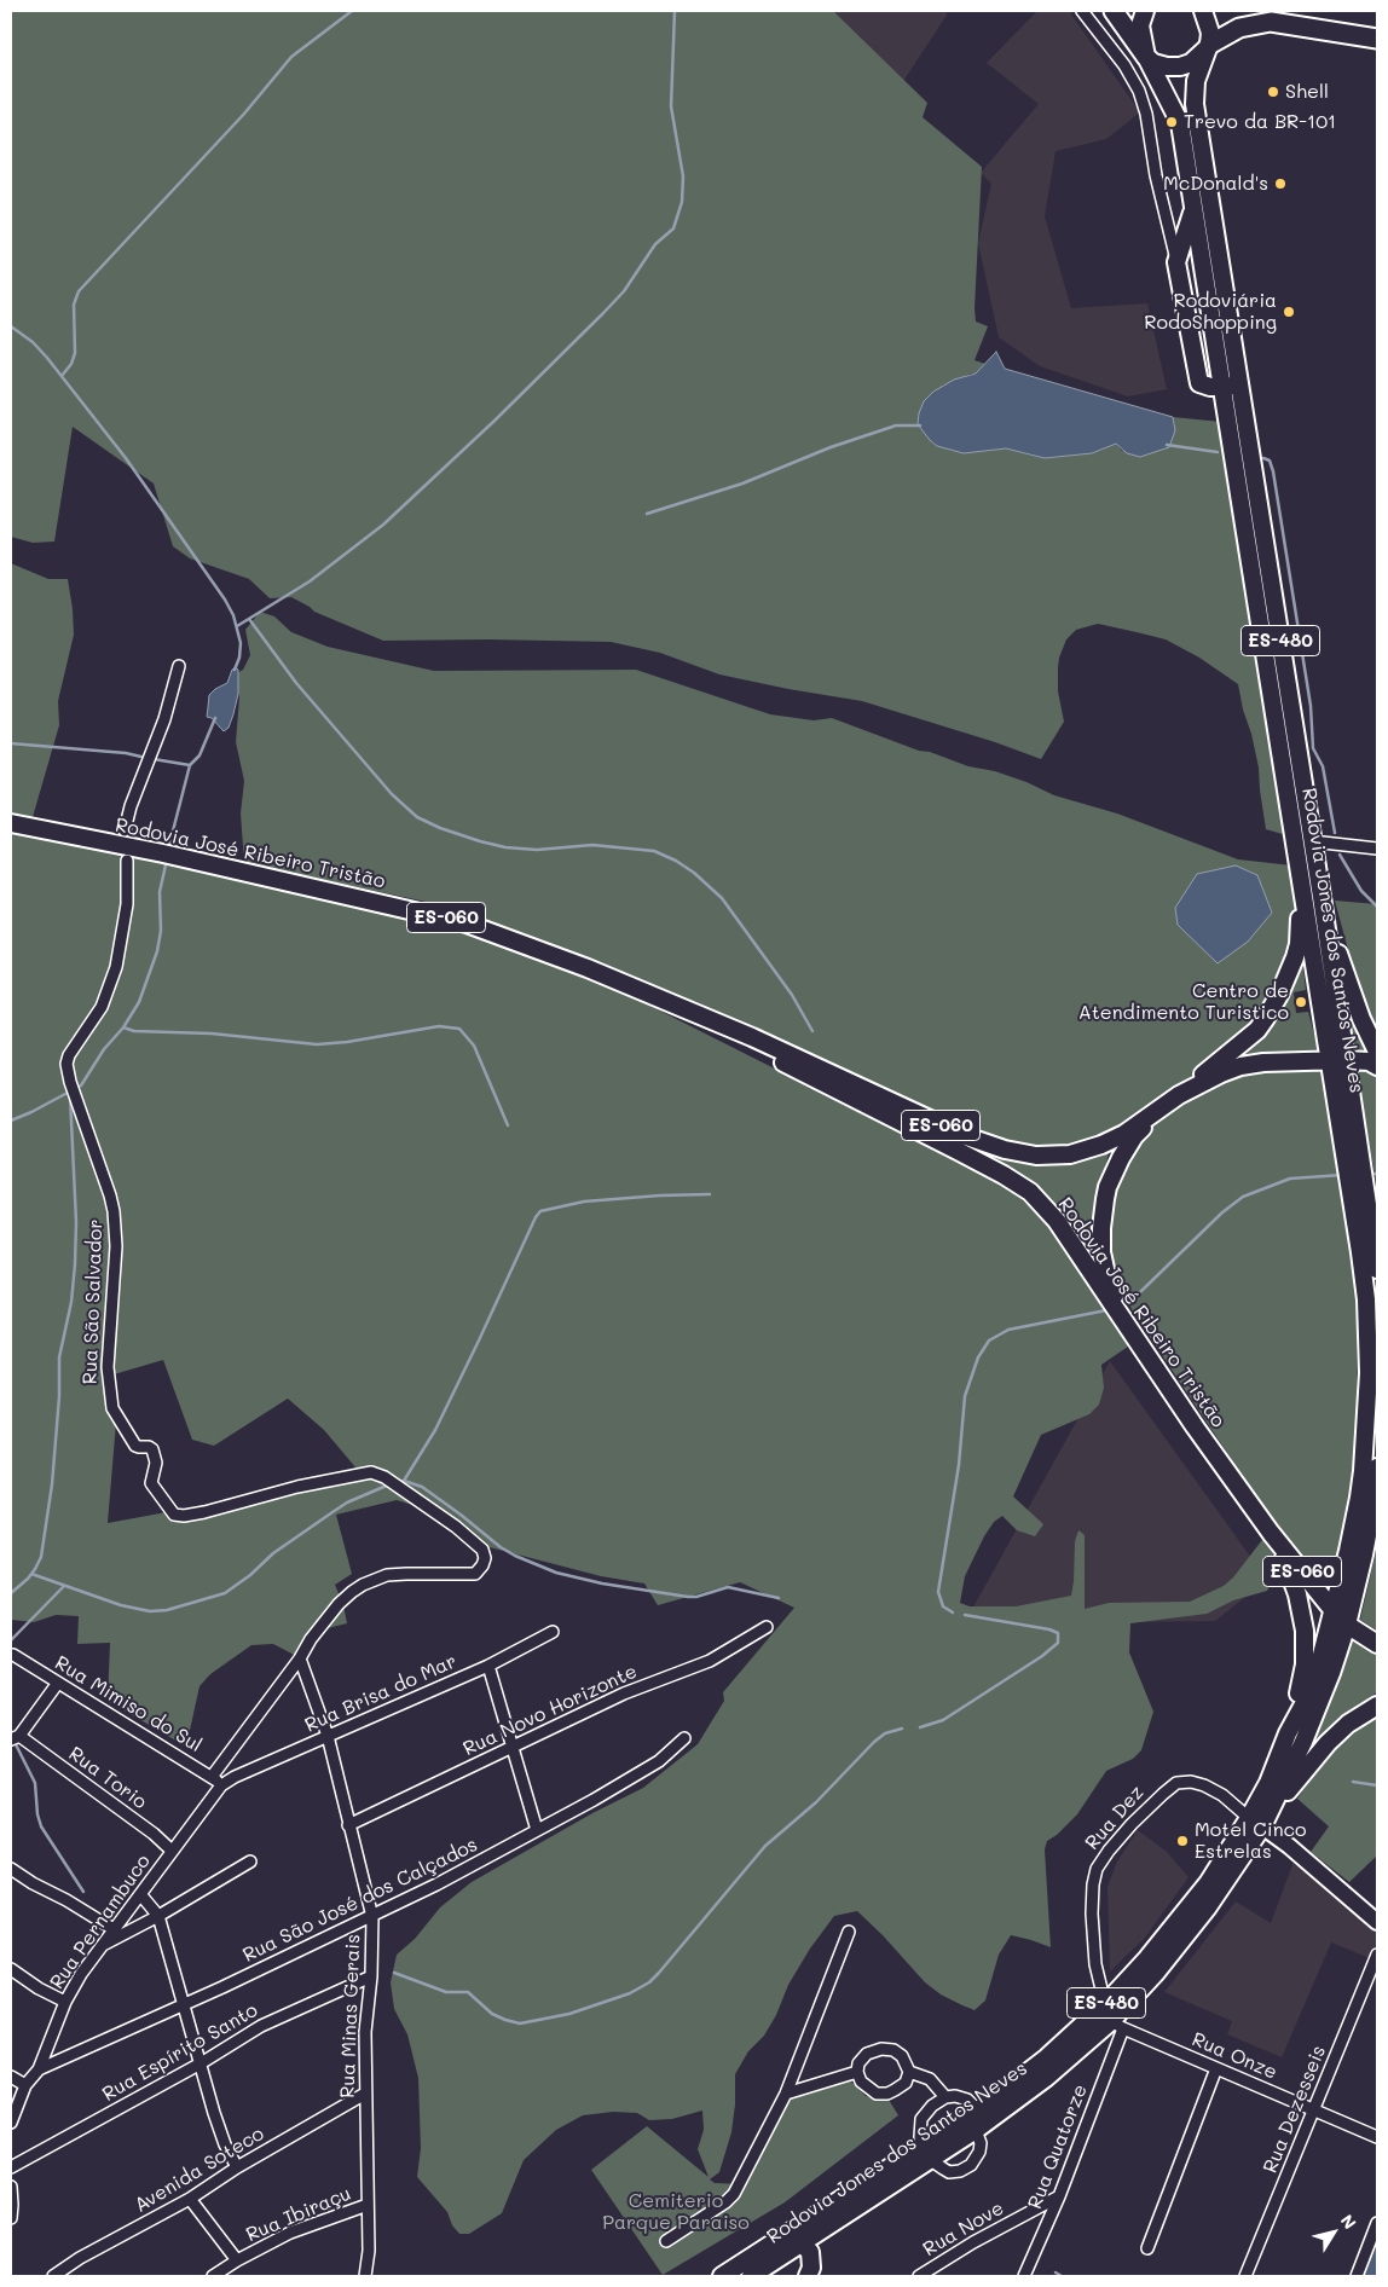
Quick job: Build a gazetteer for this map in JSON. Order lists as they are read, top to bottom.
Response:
{
  "streets": {
    "main road": [
      "ES-480",
      "Rodovia José Ribeiro Tristão",
      "ES-060",
      "Rodovia Jones dos Santos Neves"
    ],
    "street": [
      "Rua São Salvador",
      "Rua Brisa do Mar",
      "Rua Mimiso do Sul",
      "Rua Novo Horizonte",
      "Rua Torio",
      "Rua Dez",
      "Rua São José dos Calçados",
      "Rua Pernambuco",
      "Rua Minas Gerais",
      "Rua Espírito Santo",
      "Rua Onze",
      "Rua Dezesseis",
      "Rua Quatorze",
      "Avenida Soteco",
      "Rua Ibiraçu",
      "Rua Nove"
    ]
  },
  "crossings": [
    ["Rodovia José Ribeiro Tristão", "Rodovia Jones dos Santos Neves"],
    ["Rodovia Jones dos Santos Neves", "Rua Dez"],
    ["Rodovia Jones dos Santos Neves", "Rua Onze"],
    ["Rodovia Jones dos Santos Neves", "Rua Quatorze"],
    ["Rua São Salvador", "Rua Minas Gerais"],
    ["Rua Brisa do Mar", "Rua Mimiso do Sul"],
    ["Rua Brisa do Mar", "Rua Pernambuco"],
    ["Rua Brisa do Mar", "Rua Minas Gerais"],
    ["Rua Mimiso do Sul", "Rua Pernambuco"],
    ["Rua Novo Horizonte", "Rua Minas Gerais"],
    ["Rua Torio", "Rua Pernambuco"],
    ["Rua São José dos Calçados", "Rua Pernambuco"],
    ["Rua São José dos Calçados", "Rua Minas Gerais"],
    ["Rua Minas Gerais", "Rua Espírito Santo"],
    ["Rua Minas Gerais", "Avenida Soteco"],
    ["Rua Minas Gerais", "Rua Ibiraçu"],
    ["Rua Onze", "Rua Dezesseis"],
    ["Rua Onze", "Rua Quatorze"],
    ["Rua Quatorze", "Rua Nove"]
  ],
  "parks": ["Cemiterio Parque Paraiso"],
  "places": [
    "Shell",
    "Trevo da BR-101",
    "McDonald's",
    "Rodoviária RodoShopping",
    "Centro de Atendimento Turistico",
    "Motel Cinco Estrelas"
  ],
  "north": "top right"
}
